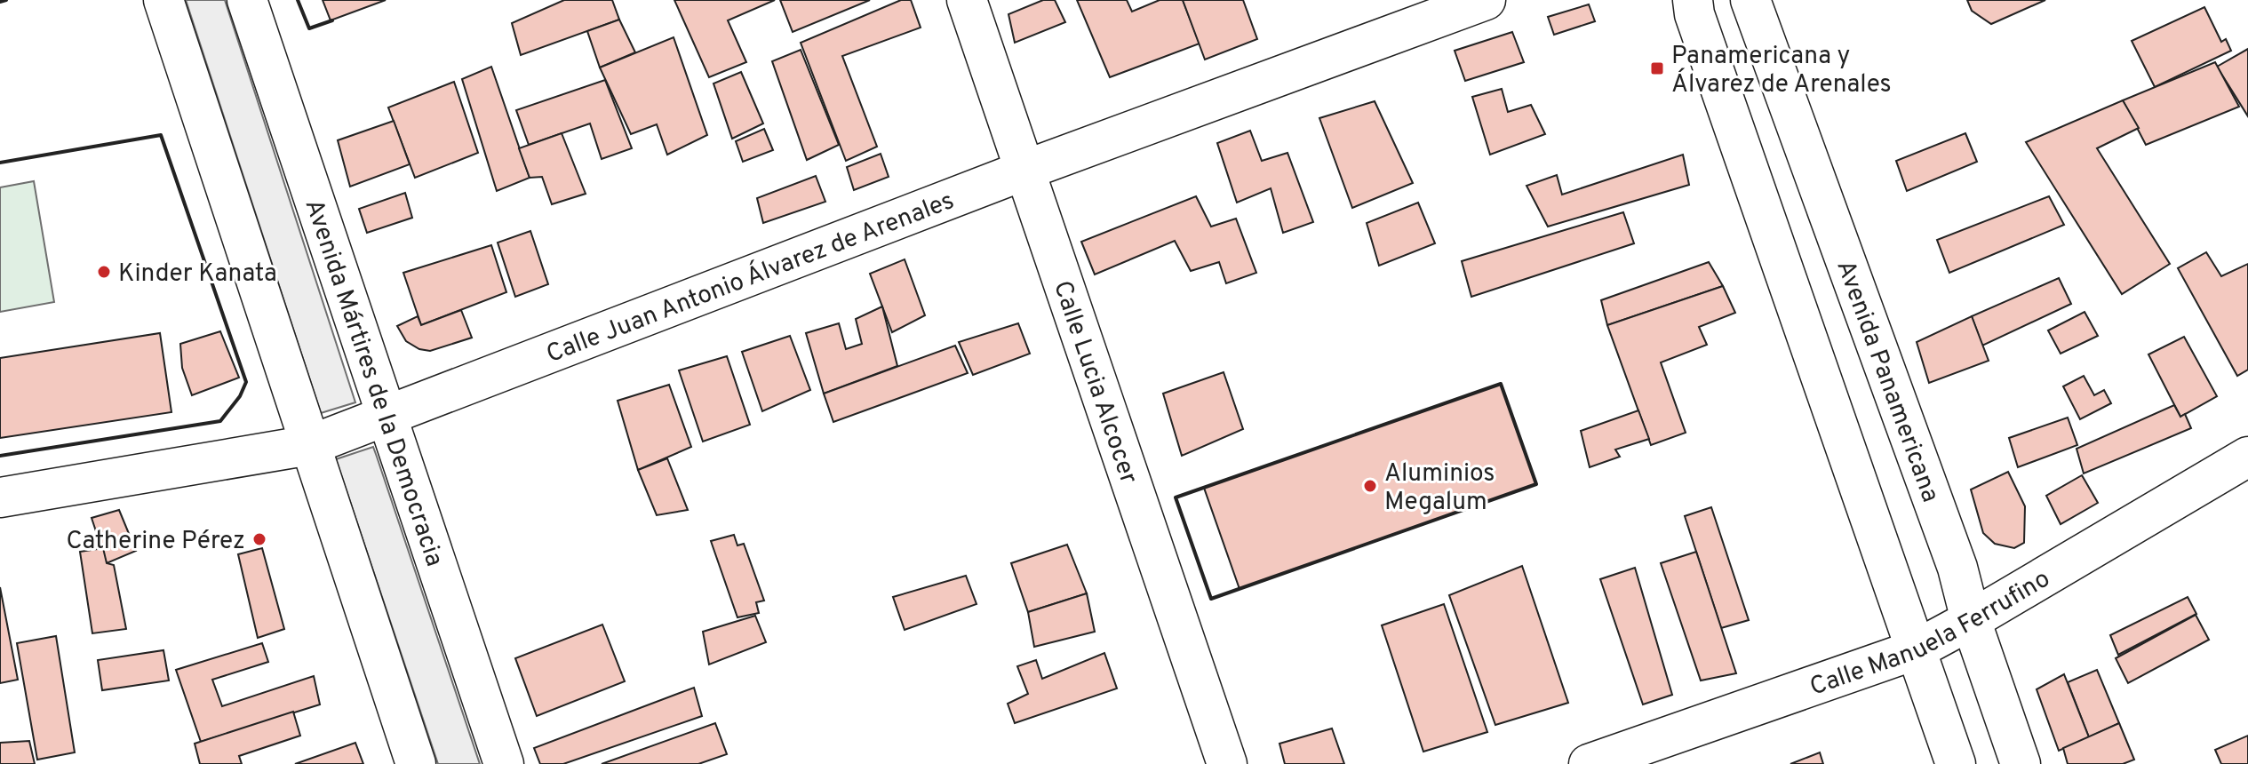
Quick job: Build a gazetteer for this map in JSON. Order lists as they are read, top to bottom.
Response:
{
  "streets": {
    "street": [
      "Calle Juan Antonio Álvarez de Arenales",
      "Avenida Panamericana",
      "Avenida Mártires de la Democracia",
      "Calle Lucia Alcocer",
      "Calle Manuela Ferrufino"
    ]
  },
  "crossings": [
    ["Calle Juan Antonio Álvarez de Arenales", "Avenida Mártires de la Democracia"],
    ["Calle Juan Antonio Álvarez de Arenales", "Calle Lucia Alcocer"],
    ["Avenida Panamericana", "Calle Manuela Ferrufino"]
  ],
  "places": {
    "transit": ["Panamericana y Álvarez de Arenales"],
    "other": ["Kinder Kanata", "Aluminios Megalum", "Catherine Pérez"]
  }
}
